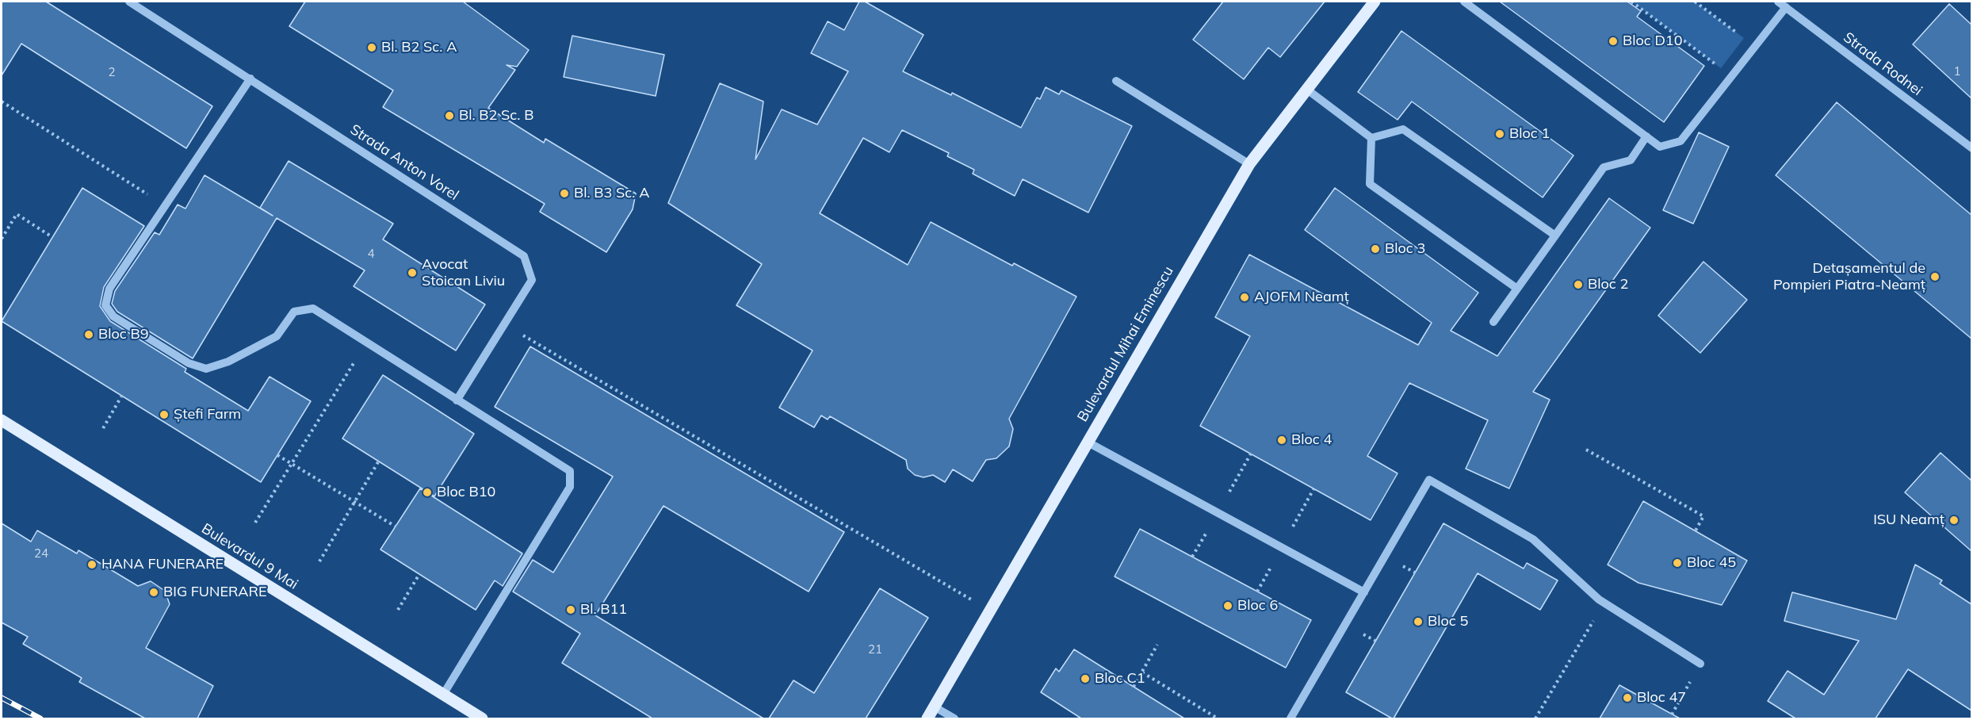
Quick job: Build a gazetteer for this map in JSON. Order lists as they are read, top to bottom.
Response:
{
  "streets": {
    "main road": ["Bulevardul Mihai Eminescu", "Bulevardul 9 Mai"],
    "street": ["Strada Rodnei", "Strada Anton Vorel"]
  },
  "places": [
    "Bloc D10",
    "Bl. B2 Sc. A",
    "Bl. B2 Sc. B",
    "Bloc 1",
    "Bl. B3 Sc. A",
    "Bloc 3",
    "Avocat Stoican Liviu",
    "Detașamentul de Pompieri Piatra-Neamț",
    "Bloc 2",
    "AJOFM Neamț",
    "Bloc B9",
    "Ștefi Farm",
    "Bloc 4",
    "Bloc B10",
    "ISU Neamț",
    "Bloc 45",
    "HANA FUNERARE",
    "BIG FUNERARE",
    "Bloc 6",
    "Bl. B11",
    "Bloc 5",
    "Bloc C1",
    "Bloc 47"
  ],
  "house_numbers": [
    "1",
    "2",
    "4",
    "24",
    "21"
  ]
}
